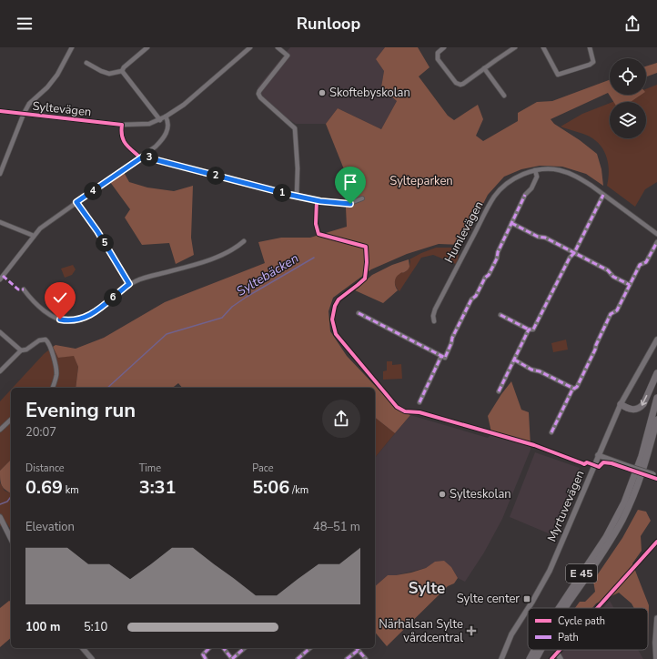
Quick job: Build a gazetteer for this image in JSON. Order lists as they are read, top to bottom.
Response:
{
  "streets": {
    "highway": ["E 45"],
    "street": ["Syltevägen", "Humlevägen", "Myrtuvevägen"]
  },
  "districts": ["Sylte"],
  "water": ["Syltebäcken"],
  "parks": ["Sylteparken"],
  "places": {
    "other": ["Skoftebyskolan", "Sylteskolan"],
    "transit": ["Sylte center"],
    "health": ["Närhälsan Sylte vårdcentral"]
  },
  "legend": ["Cycle path", "Path"],
  "page": {
    "header": "Runloop",
    "pins": [
      "3",
      "2",
      "4",
      "1",
      "5",
      "6"
    ],
    "heading": ["Evening run", "20:07"],
    "stats": [
      ["Distance", "0.69 km"],
      ["Time", "3:31"],
      ["Pace", "5:06 /km"]
    ],
    "chart": ["Elevation", "48–51 m"],
    "list": [
      {
        "name": "100 m",
        "note": "5:10"
      }
    ]
  }
}
